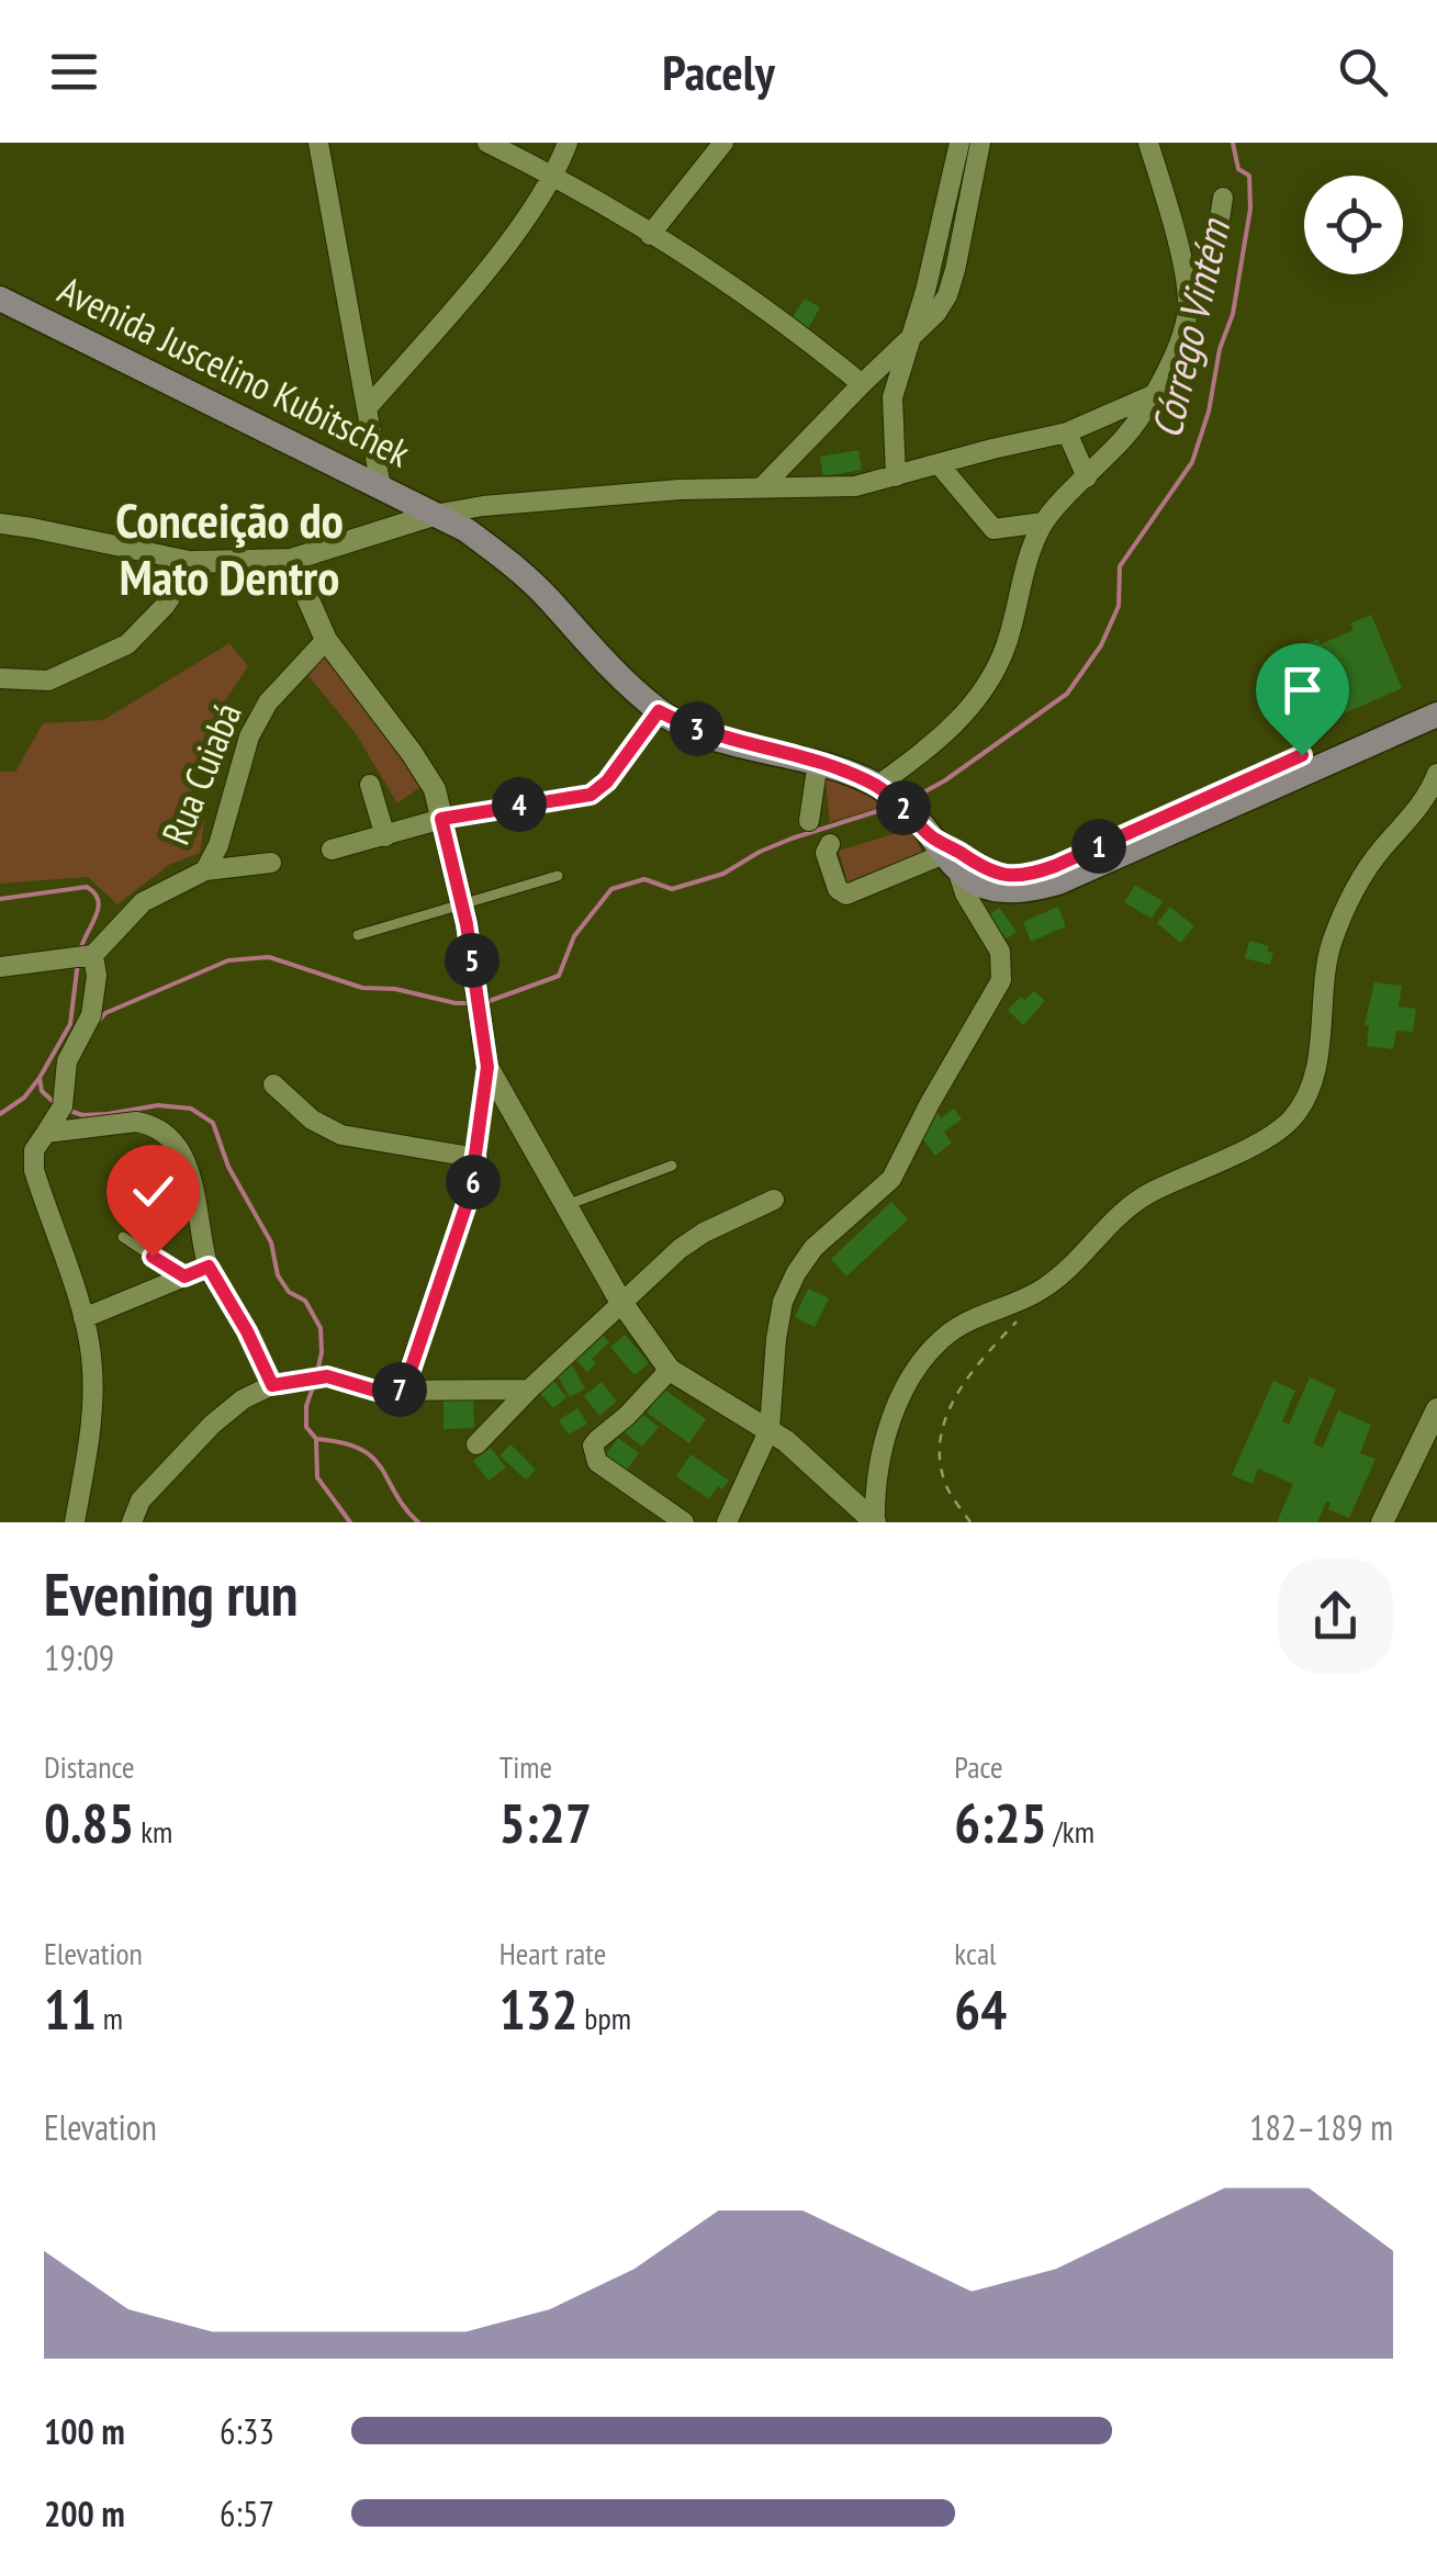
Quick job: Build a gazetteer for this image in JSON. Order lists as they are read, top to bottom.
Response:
{
  "streets": {
    "main road": ["Avenida Juscelino Kubitschek"],
    "street": ["Rua Cuiabá"]
  },
  "districts": ["Conceição do Mato Dentro"],
  "water": ["Córrego Vintém"],
  "page": {
    "header": "Pacely",
    "pins": [
      "3",
      "4",
      "2",
      "1",
      "5",
      "6",
      "7"
    ],
    "heading": ["Evening run", "19:09"],
    "stats": [
      ["Distance", "0.85 km"],
      ["Time", "5:27"],
      ["Pace", "6:25 /km"],
      ["Elevation", "11 m"],
      ["Heart rate", "132 bpm"],
      ["kcal", "64"]
    ],
    "chart": ["Elevation", "182–189 m"],
    "list": [
      {
        "name": "100 m",
        "note": "6:33"
      },
      {
        "name": "200 m",
        "note": "6:57"
      }
    ]
  }
}
